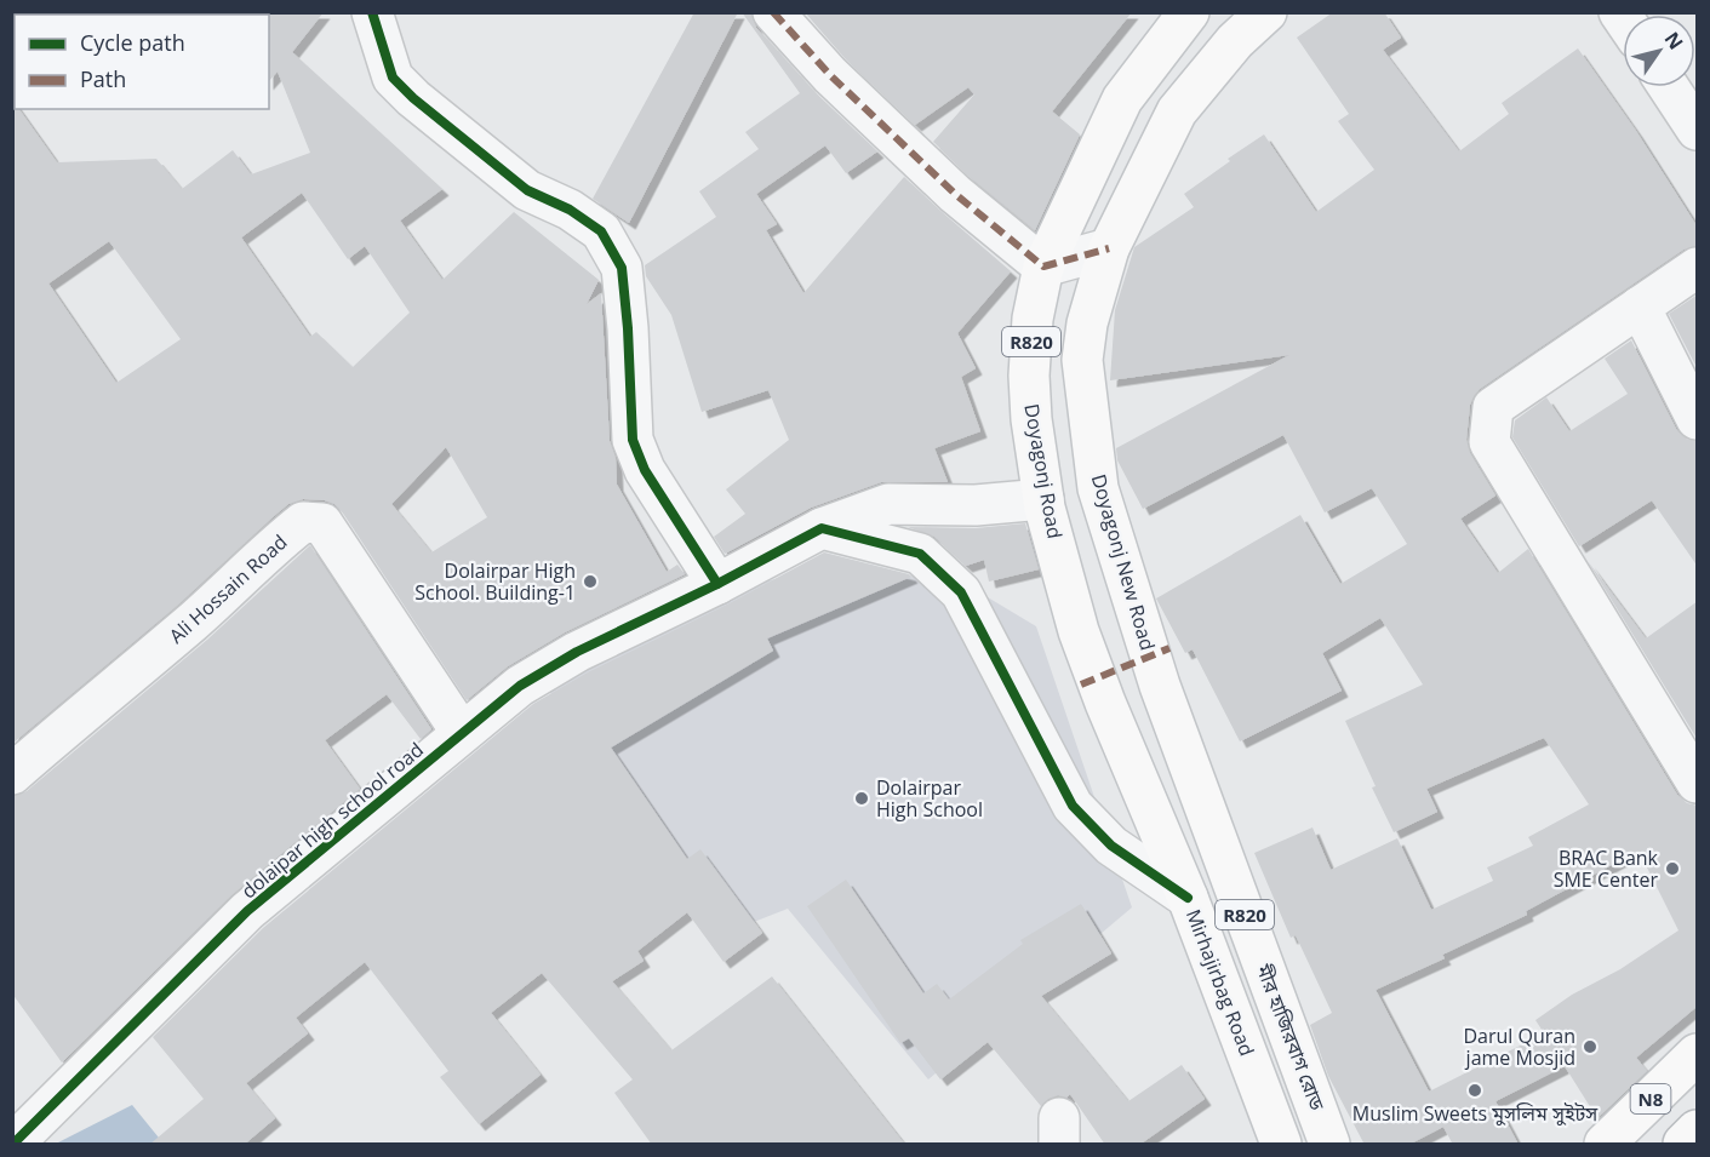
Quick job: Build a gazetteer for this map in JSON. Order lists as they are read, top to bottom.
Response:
{
  "streets": {
    "main road": [
      "R820",
      "Doyagonj Road",
      "Doyagonj New Road",
      "Mirhajirbag Road",
      "মীর হাজিরবাগ রোড",
      "N8"
    ],
    "street": ["Ali Hossain Road", "dolaipar high school road"]
  },
  "crossings": [
    ["Doyagonj Road", "dolaipar high school road"],
    ["Doyagonj Road", "Mirhajirbag Road"],
    ["Doyagonj New Road", "মীর হাজিরবাগ রোড"],
    ["Ali Hossain Road", "dolaipar high school road"]
  ],
  "places": [
    "Dolairpar High School. Building-1",
    "Dolairpar High School",
    "BRAC Bank SME Center",
    "Darul Quran jame Mosjid",
    "Muslim Sweets মুসলিম সুইটস"
  ],
  "legend": ["Cycle path", "Path"],
  "north": "top right"
}
